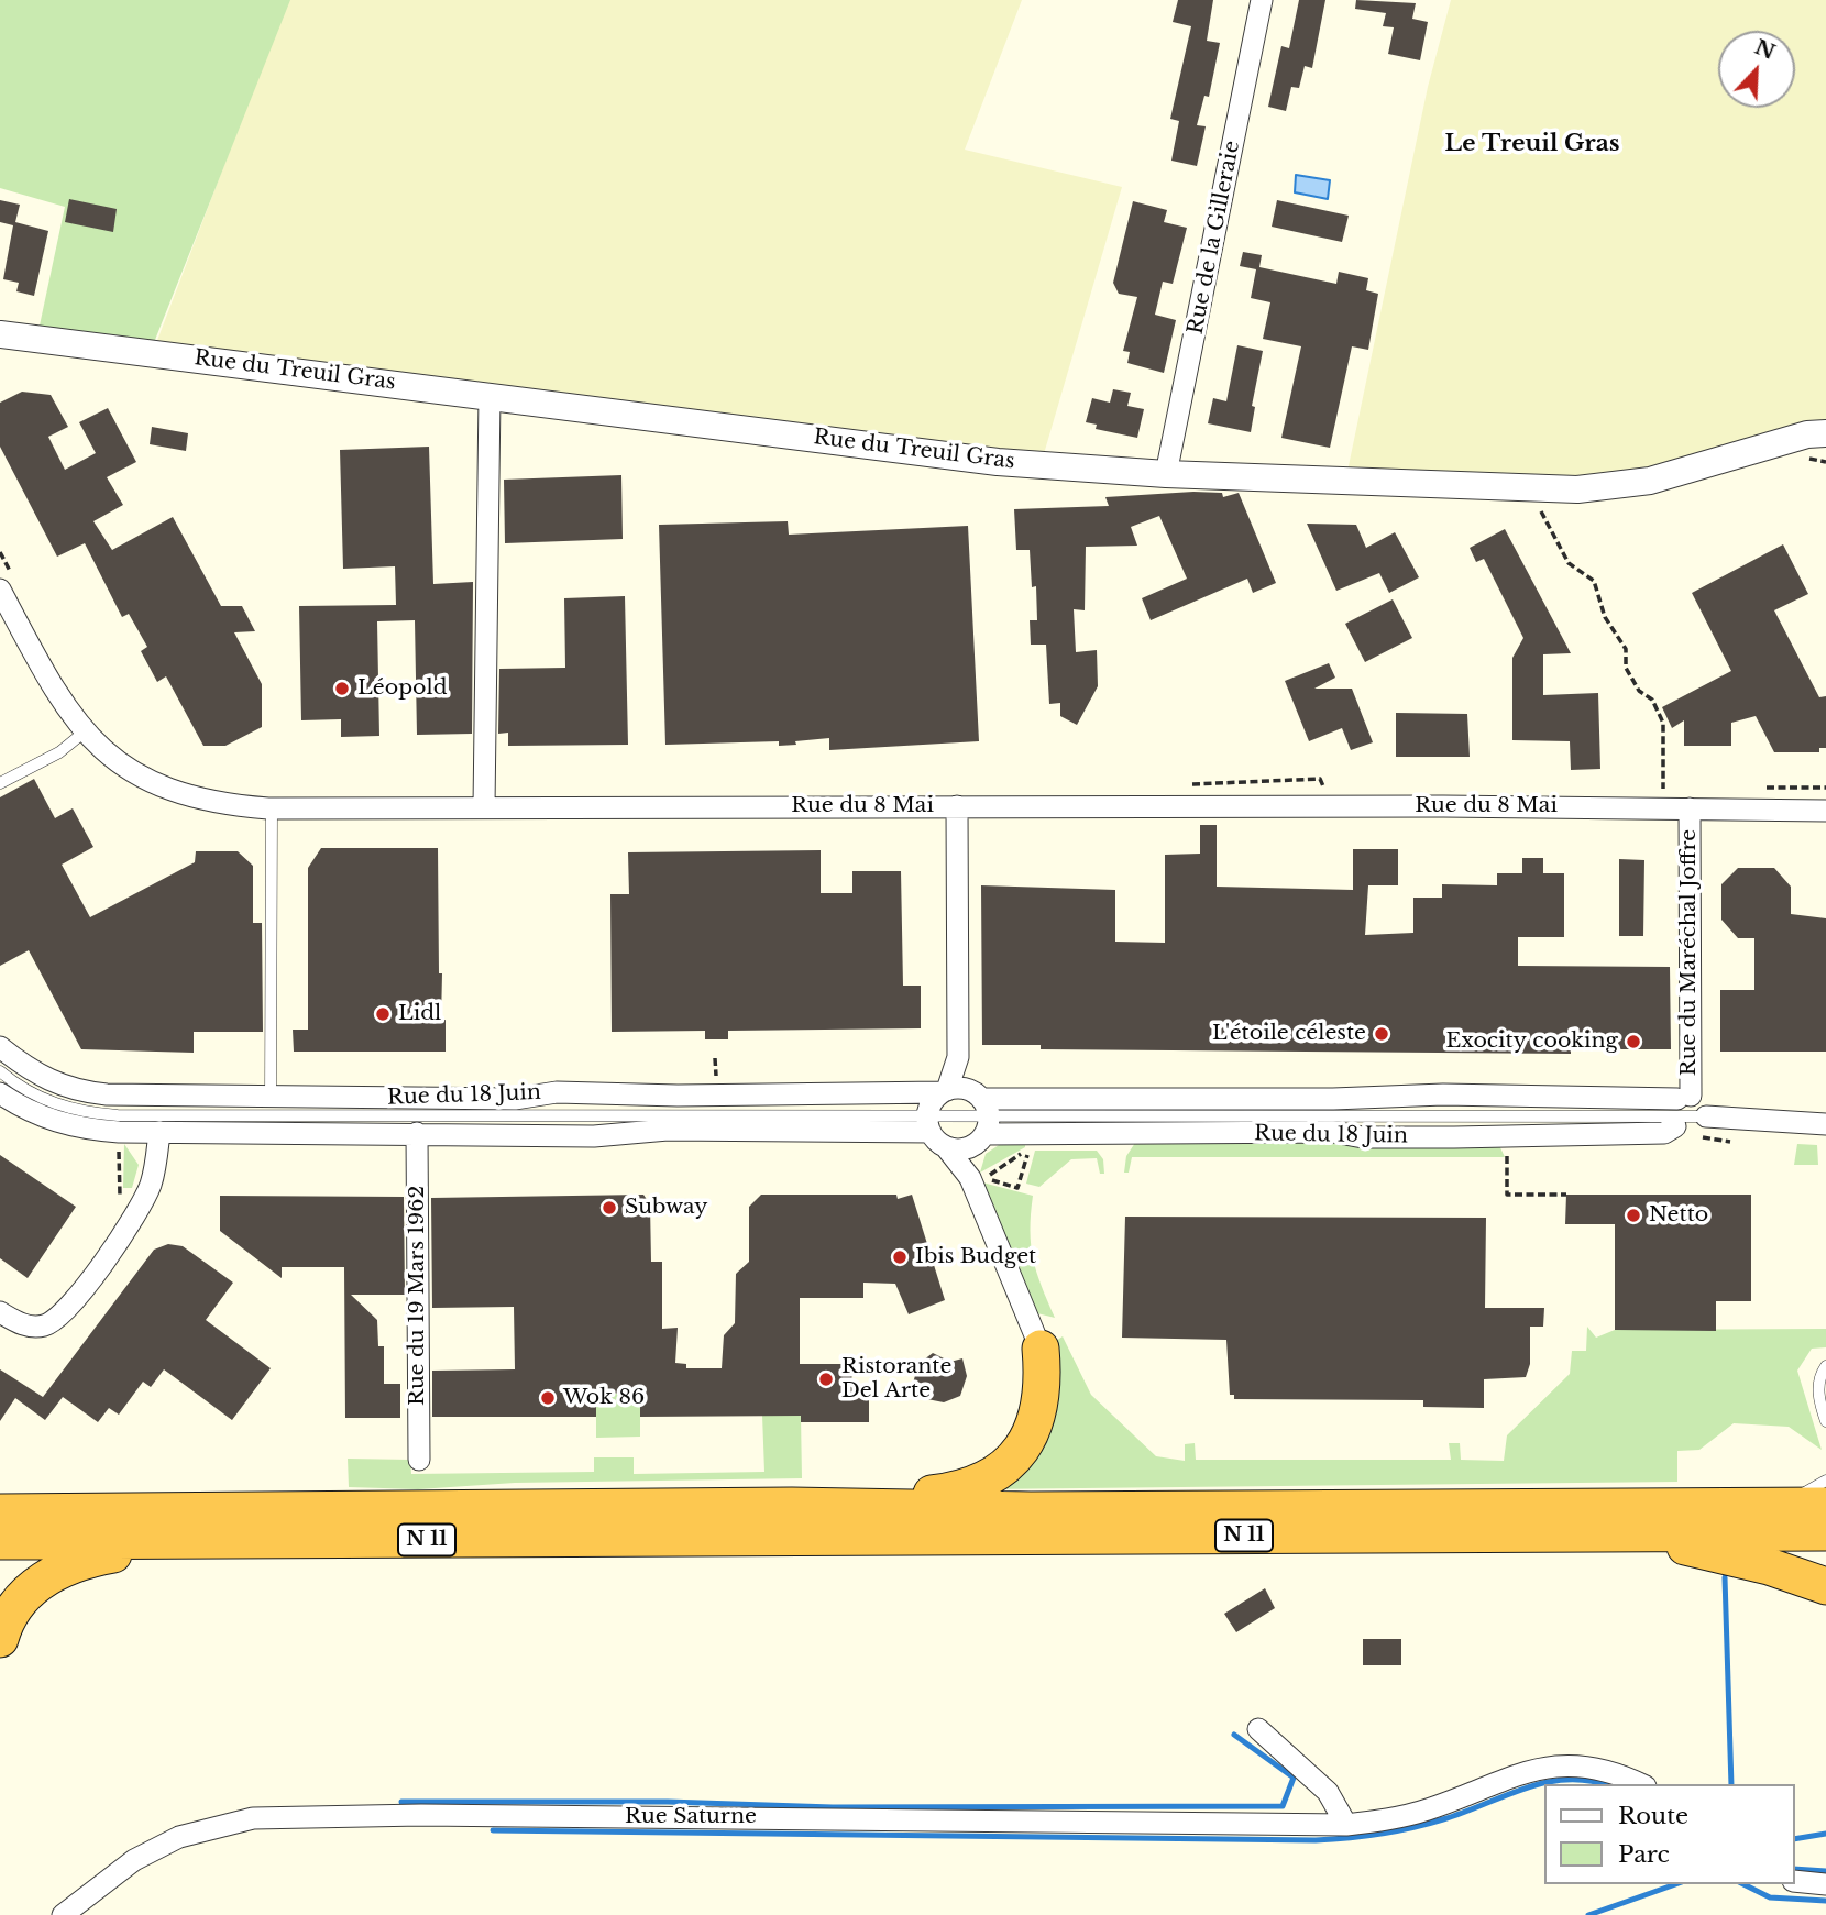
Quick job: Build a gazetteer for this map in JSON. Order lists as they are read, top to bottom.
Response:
{
  "streets": {
    "highway": ["N 11"],
    "street": [
      "Rue de la Gilleraie",
      "Rue du Treuil Gras",
      "Rue du 8 Mai",
      "Rue du Maréchal Joffre",
      "Rue du 18 Juin",
      "Rue du 19 Mars 1962",
      "Rue Saturne"
    ]
  },
  "crossings": [
    ["Rue de la Gilleraie", "Rue du Treuil Gras"],
    ["Rue du 8 Mai", "Rue du Maréchal Joffre"],
    ["Rue du Maréchal Joffre", "Rue du 18 Juin"],
    ["Rue du 18 Juin", "Rue du 19 Mars 1962"]
  ],
  "districts": ["Le Treuil Gras"],
  "places": [
    "Léopold",
    "Lidl",
    "L'étoile céleste",
    "Exocity cooking",
    "Subway",
    "Netto",
    "Ibis Budget",
    "Ristorante Del Arte",
    "Wok 86"
  ],
  "legend": ["Route", "Parc"],
  "north": "top right"
}
